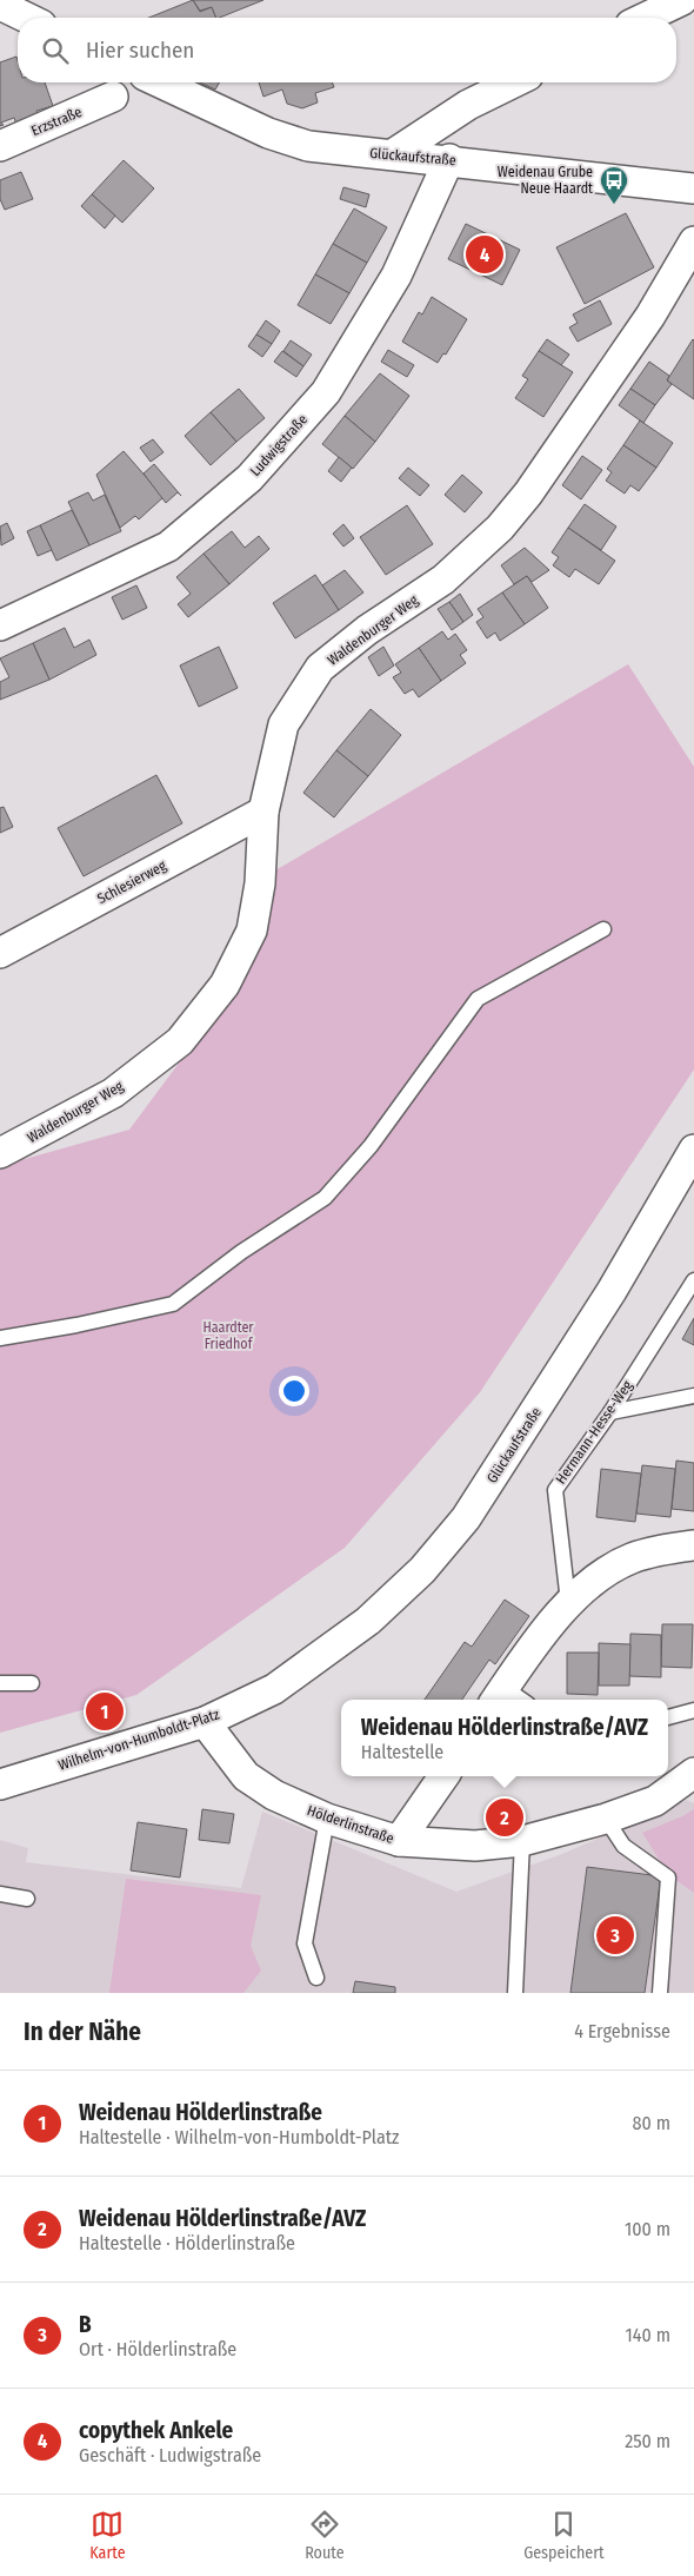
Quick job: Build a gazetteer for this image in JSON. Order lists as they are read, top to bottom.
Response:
{
  "streets": {
    "street": [
      "Erzstraße",
      "Glückaufstraße",
      "Ludwigstraße",
      "Waldenburger Weg",
      "Schlesierweg",
      "Wilhelm-von-Humboldt-Platz",
      "Hölderlinstraße"
    ],
    "lane": ["Hermann-Hesse-Weg"]
  },
  "crossings": [
    ["Glückaufstraße", "Ludwigstraße"],
    ["Glückaufstraße", "Wilhelm-von-Humboldt-Platz"],
    ["Waldenburger Weg", "Schlesierweg"],
    ["Wilhelm-von-Humboldt-Platz", "Hölderlinstraße"]
  ],
  "parks": ["Haardter Friedhof"],
  "places": {
    "bus stop": ["Weidenau Grube Neue Haardt"]
  },
  "page": {
    "search": "Hier suchen",
    "pins": [
      "4",
      "1",
      "2",
      "3"
    ],
    "popup": ["Weidenau Hölderlinstraße/AVZ", "Haltestelle"],
    "heading": ["In der Nähe", "4 Ergebnisse"],
    "list": [
      {
        "mark": "1",
        "name": "Weidenau Hölderlinstraße",
        "note": "Haltestelle · Wilhelm-von-Humboldt-Platz",
        "value": "80 m"
      },
      {
        "mark": "2",
        "name": "Weidenau Hölderlinstraße/AVZ",
        "note": "Haltestelle · Hölderlinstraße",
        "value": "100 m"
      },
      {
        "mark": "3",
        "name": "B",
        "note": "Ort · Hölderlinstraße",
        "value": "140 m"
      },
      {
        "mark": "4",
        "name": "copythek Ankele",
        "note": "Geschäft · Ludwigstraße",
        "value": "250 m"
      }
    ],
    "nav": ["Karte", "Route", "Gespeichert"]
  }
}
